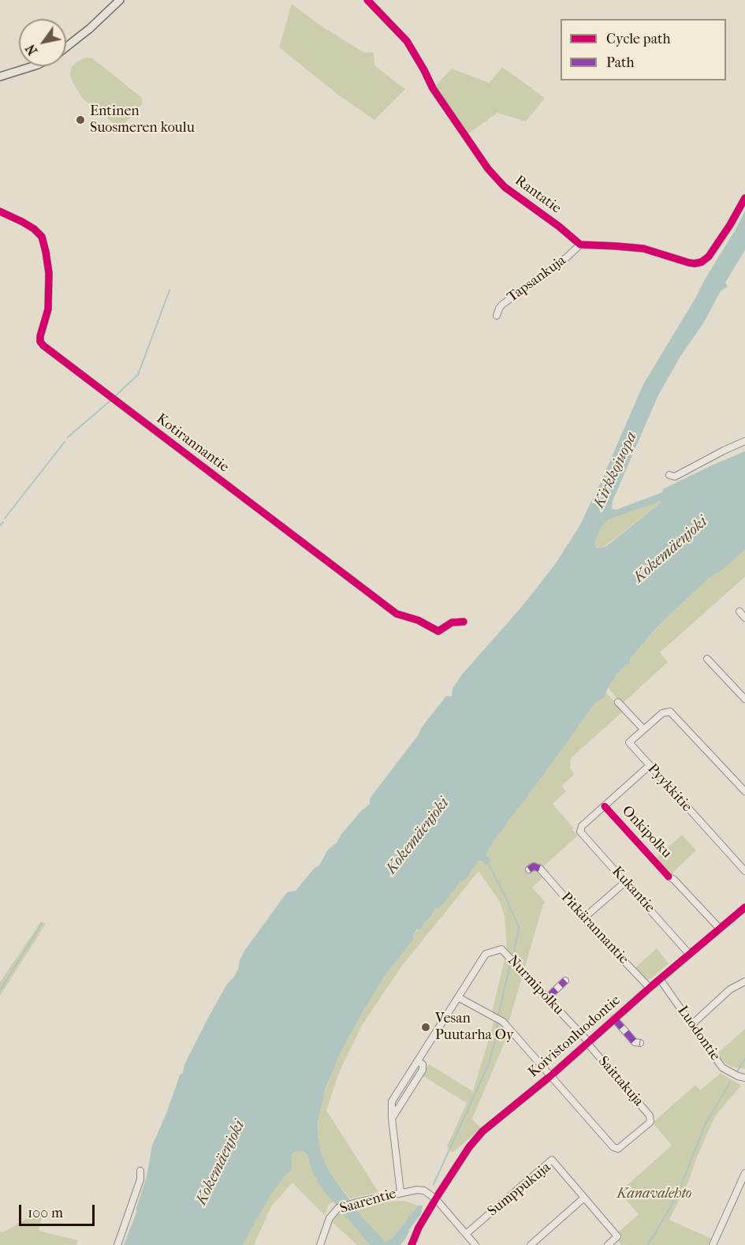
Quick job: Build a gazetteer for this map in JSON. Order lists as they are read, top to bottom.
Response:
{
  "streets": {
    "street": [
      "Rantatie",
      "Tapsankuja",
      "Kotirannantie",
      "Pyykkitie",
      "Onkipolku",
      "Kukantie",
      "Pitkärannantie",
      "Nurmipolku",
      "Luodontie",
      "Koivistonluodontie",
      "Saittakuja",
      "Sumppukuja",
      "Saarentie"
    ]
  },
  "crossings": [
    ["Rantatie", "Tapsankuja"],
    ["Pyykkitie", "Kukantie"],
    ["Onkipolku", "Koivistonluodontie"],
    ["Kukantie", "Koivistonluodontie"],
    ["Pitkärannantie", "Koivistonluodontie"],
    ["Nurmipolku", "Koivistonluodontie"],
    ["Nurmipolku", "Saittakuja"],
    ["Luodontie", "Koivistonluodontie"],
    ["Koivistonluodontie", "Saittakuja"],
    ["Koivistonluodontie", "Saarentie"]
  ],
  "water": ["Kirkkojuopa", "Kokemäenjoki"],
  "parks": ["Kanavalehto"],
  "places": ["Entinen Suosmeren koulu", "Vesan Puutarha Oy"],
  "legend": ["Cycle path", "Path"],
  "scale_bar": "100 m",
  "north": "bottom left"
}
